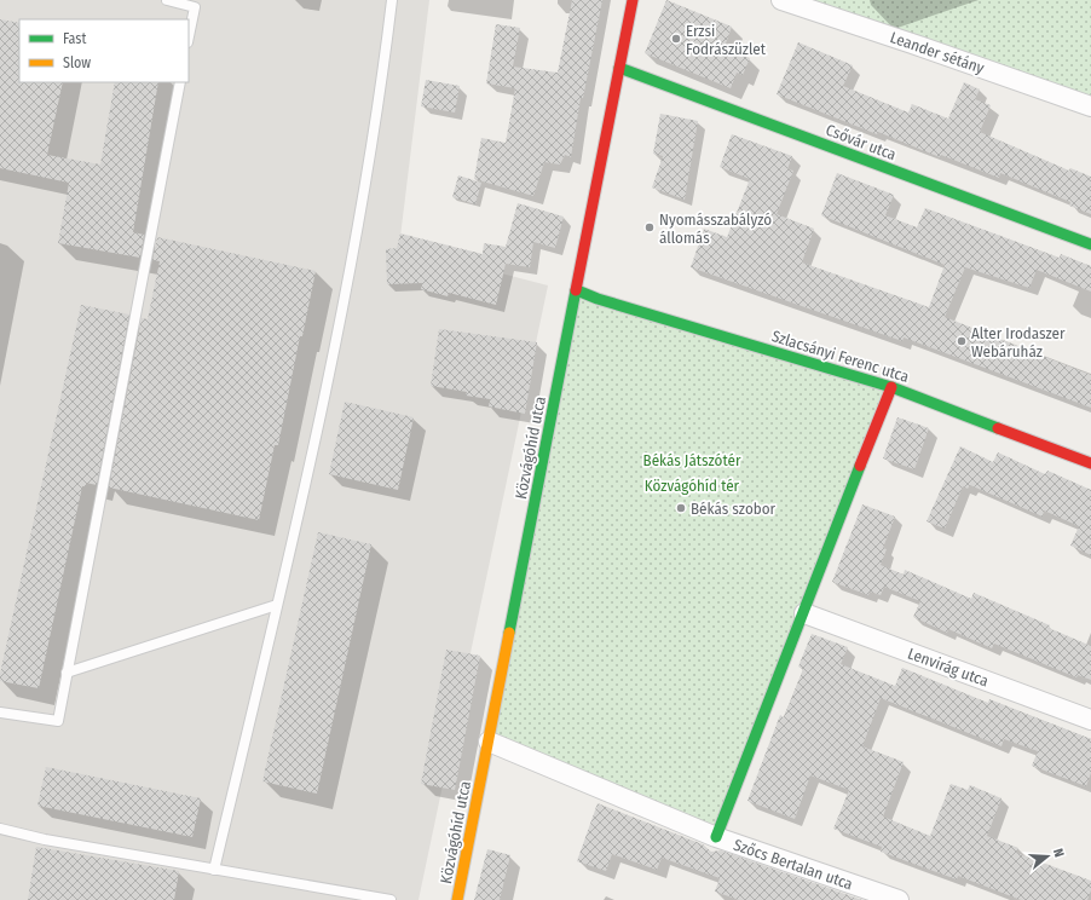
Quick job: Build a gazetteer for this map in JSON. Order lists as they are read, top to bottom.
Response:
{
  "streets": {
    "street": [
      "Leander sétány",
      "Csővár utca",
      "Szlacsányi Ferenc utca",
      "Közvágóhíd utca",
      "Lenvirág utca",
      "Szőcs Bertalan utca"
    ]
  },
  "crossings": [
    ["Csővár utca", "Közvágóhíd utca"],
    ["Szlacsányi Ferenc utca", "Közvágóhíd utca"]
  ],
  "parks": ["Békás Játszótér", "Közvágóhíd tér"],
  "places": [
    "Erzsi Fodrászüzlet",
    "Nyomásszabályzó állomás",
    "Alter Irodaszer Webáruház",
    "Békás szobor"
  ],
  "legend": ["Fast", "Slow"],
  "north": "right"
}
